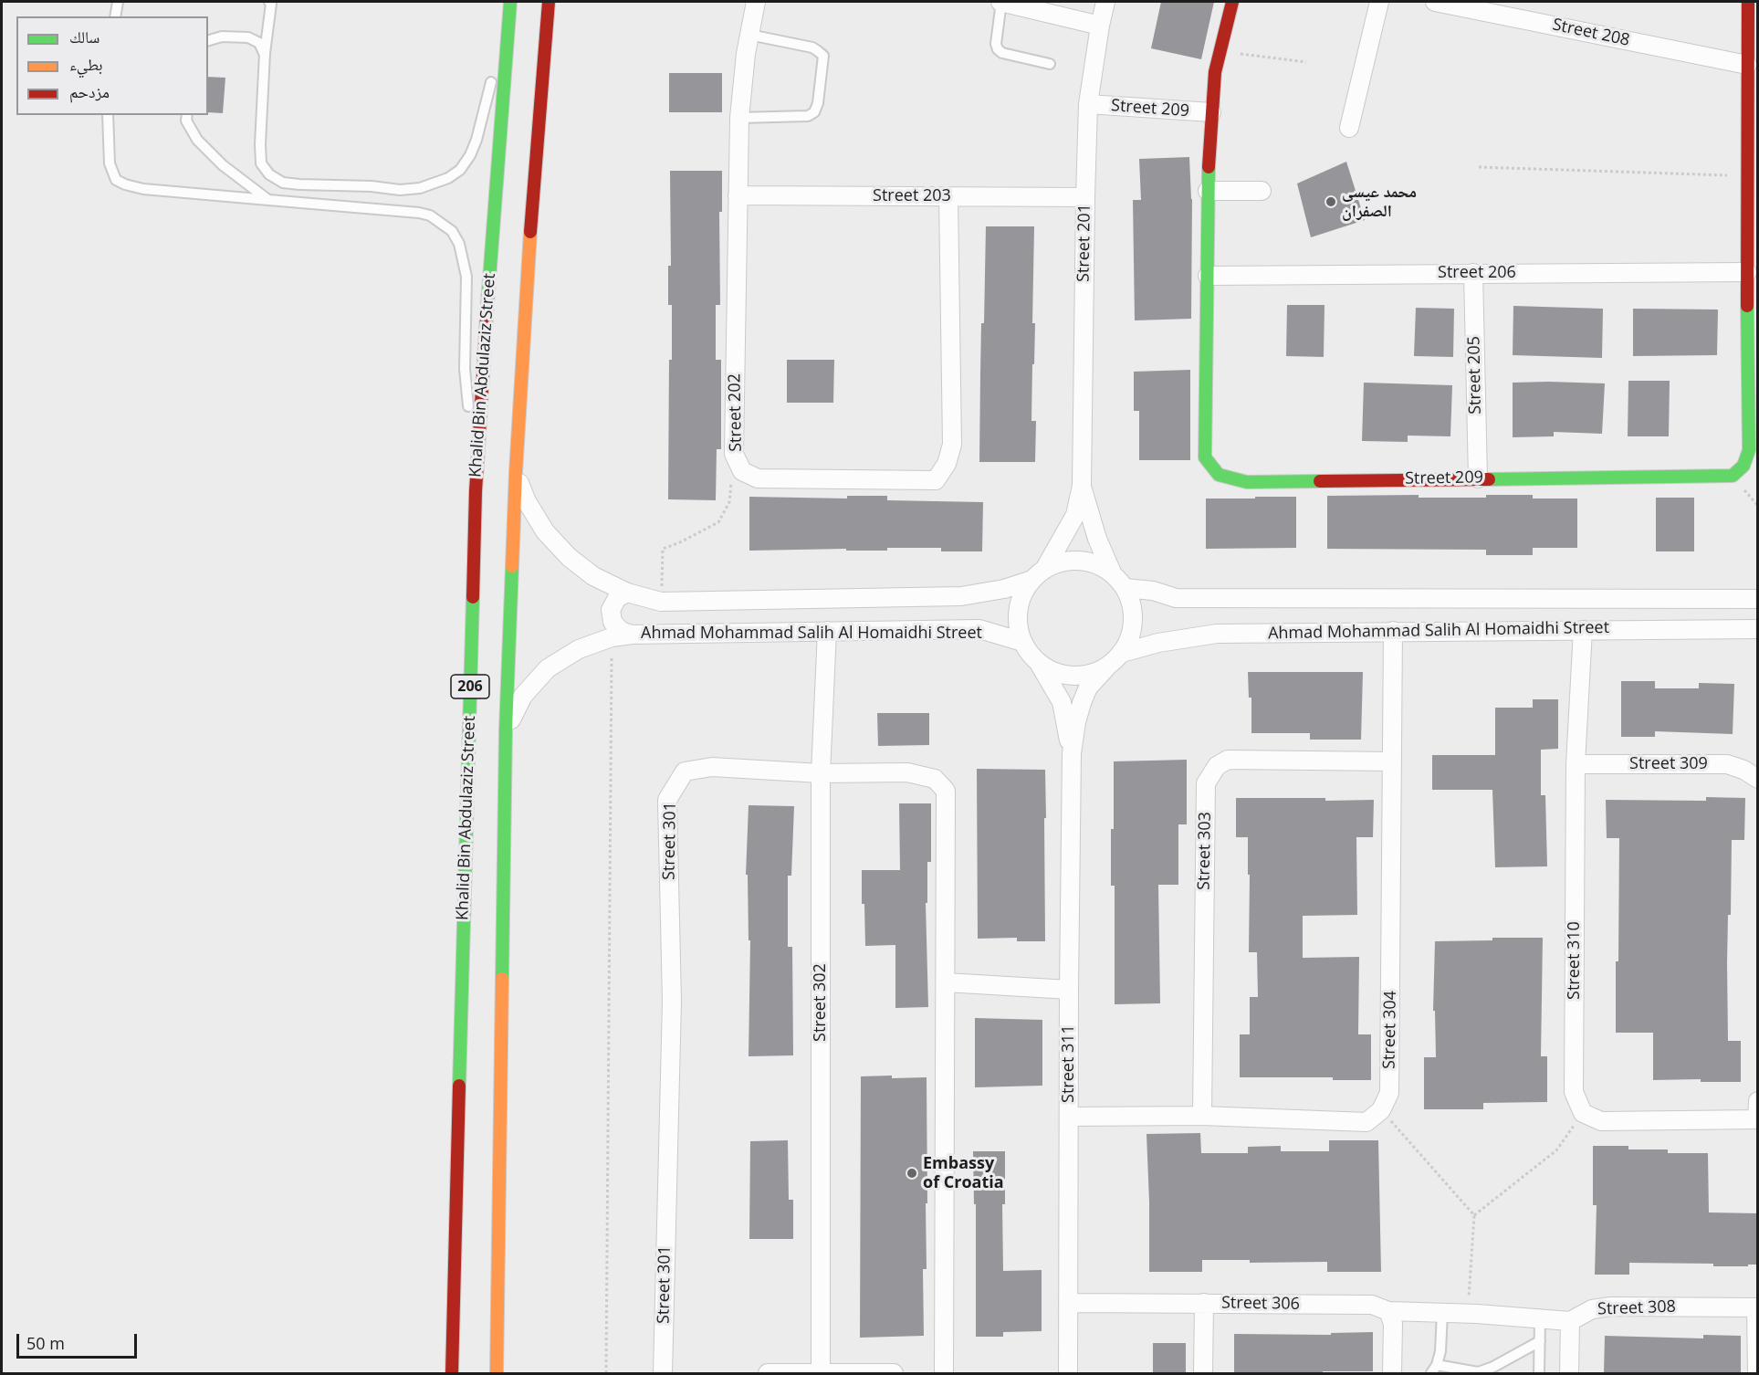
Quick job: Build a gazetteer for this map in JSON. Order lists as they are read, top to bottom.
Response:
{
  "streets": {
    "main road": ["Street 209", "Khalid Bin Abdulaziz Street", "206"],
    "street": [
      "Street 208",
      "Street 203",
      "Street 201",
      "Street 206",
      "Street 205",
      "Street 202",
      "Ahmad Mohammad Salih Al Homaidhi Street",
      "Street 309",
      "Street 301",
      "Street 303",
      "Street 310",
      "Street 302",
      "Street 304",
      "Street 311",
      "Street 306",
      "Street 308"
    ]
  },
  "crossings": [
    ["Street 208", "Street 209"],
    ["Street 209", "Street 201"],
    ["Street 209", "Street 206"],
    ["Street 209", "Street 205"],
    ["Street 203", "Street 201"],
    ["Street 203", "Street 202"],
    ["Street 201", "Ahmad Mohammad Salih Al Homaidhi Street"],
    ["Street 201", "Street 311"],
    ["Street 206", "Street 205"],
    ["Ahmad Mohammad Salih Al Homaidhi Street", "206"],
    ["Ahmad Mohammad Salih Al Homaidhi Street", "Street 310"],
    ["Ahmad Mohammad Salih Al Homaidhi Street", "Street 302"],
    ["Ahmad Mohammad Salih Al Homaidhi Street", "Street 304"],
    ["Ahmad Mohammad Salih Al Homaidhi Street", "Street 311"],
    ["Street 309", "Street 310"],
    ["Street 301", "Street 302"],
    ["Street 303", "Street 304"],
    ["Street 311", "Street 306"],
    ["Street 306", "Street 308"]
  ],
  "places": ["محمد عيسى الصفران", "Embassy of Croatia"],
  "legend": ["سالك", "بطيء", "مزدحم"],
  "scale_bar": "50 m"
}
